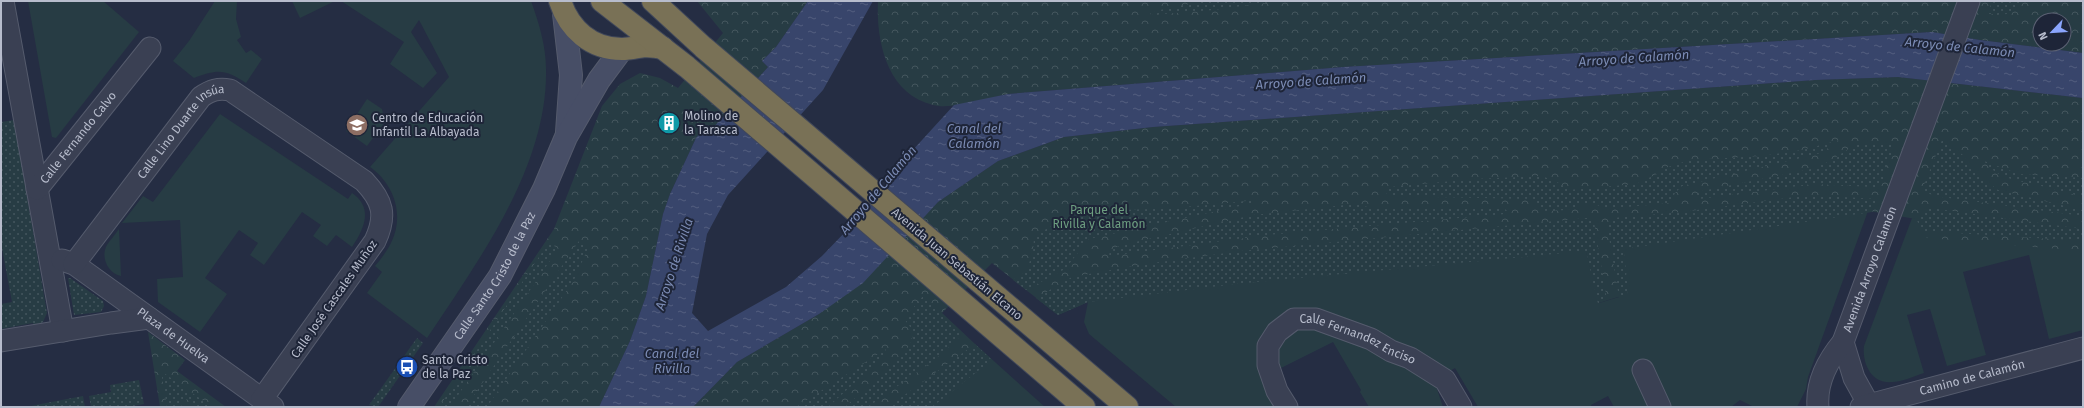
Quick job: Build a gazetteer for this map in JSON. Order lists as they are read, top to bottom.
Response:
{
  "streets": {
    "highway": ["Avenida Juan Sebastián Elcano"],
    "street": [
      "Calle Lino Duarte Insúa",
      "Calle Fernando Calvo",
      "Avenida Arroyo Calamón",
      "Calle Santo Cristo de la Paz",
      "Calle José Cascales Muñoz",
      "Plaza de Huelva",
      "Calle Fernandez Enciso",
      "Camino de Calamón"
    ]
  },
  "crossings": [
    ["Calle Lino Duarte Insúa", "Calle José Cascales Muñoz"],
    ["Calle Lino Duarte Insúa", "Plaza de Huelva"],
    ["Avenida Arroyo Calamón", "Camino de Calamón"],
    ["Calle José Cascales Muñoz", "Plaza de Huelva"]
  ],
  "water": [
    "Arroyo de Calamón",
    "Canal del Calamón",
    "Arroyo de Rivilla",
    "Canal del Rivilla"
  ],
  "parks": ["Parque del Rivilla y Calamón"],
  "places": {
    "building": ["Molino de la Tarasca"],
    "school or university": ["Centro de Educación Infantil La Albayada"],
    "bus stop": ["Santo Cristo de la Paz"]
  },
  "north": "bottom left"
}
